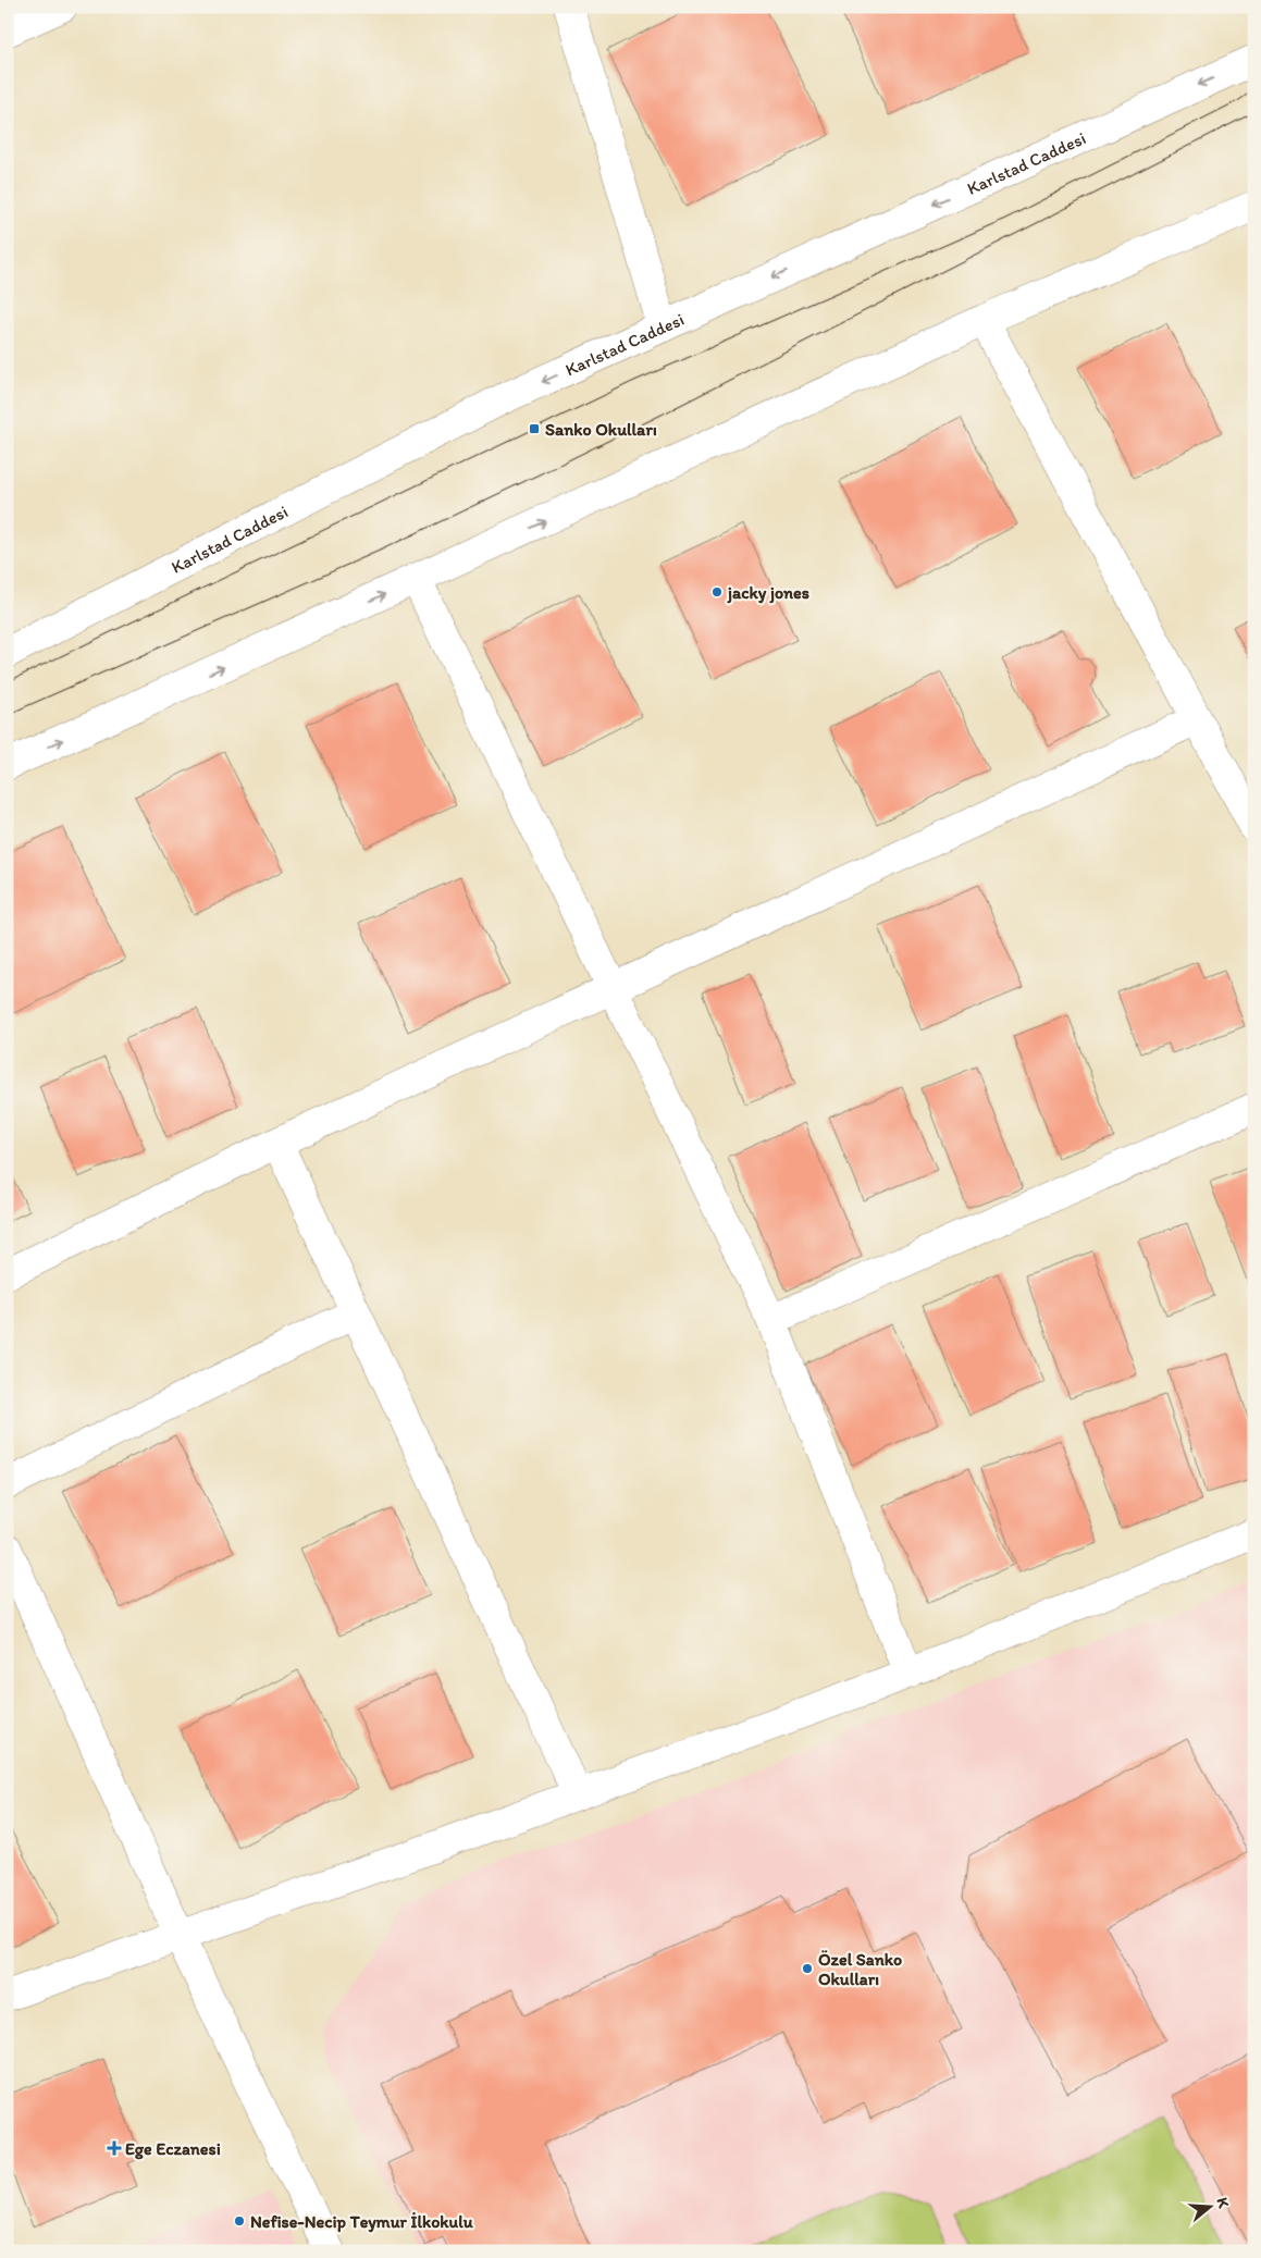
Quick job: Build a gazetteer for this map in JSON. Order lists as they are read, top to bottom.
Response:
{
  "streets": {
    "street": ["Karlstad Caddesi"]
  },
  "places": {
    "transit": ["Sanko Okulları"],
    "other": ["jacky jones", "Özel Sanko Okulları", "Nefise-Necip Teymur İlkokulu"],
    "health": ["Ege Eczanesi"]
  },
  "north": "right"
}
